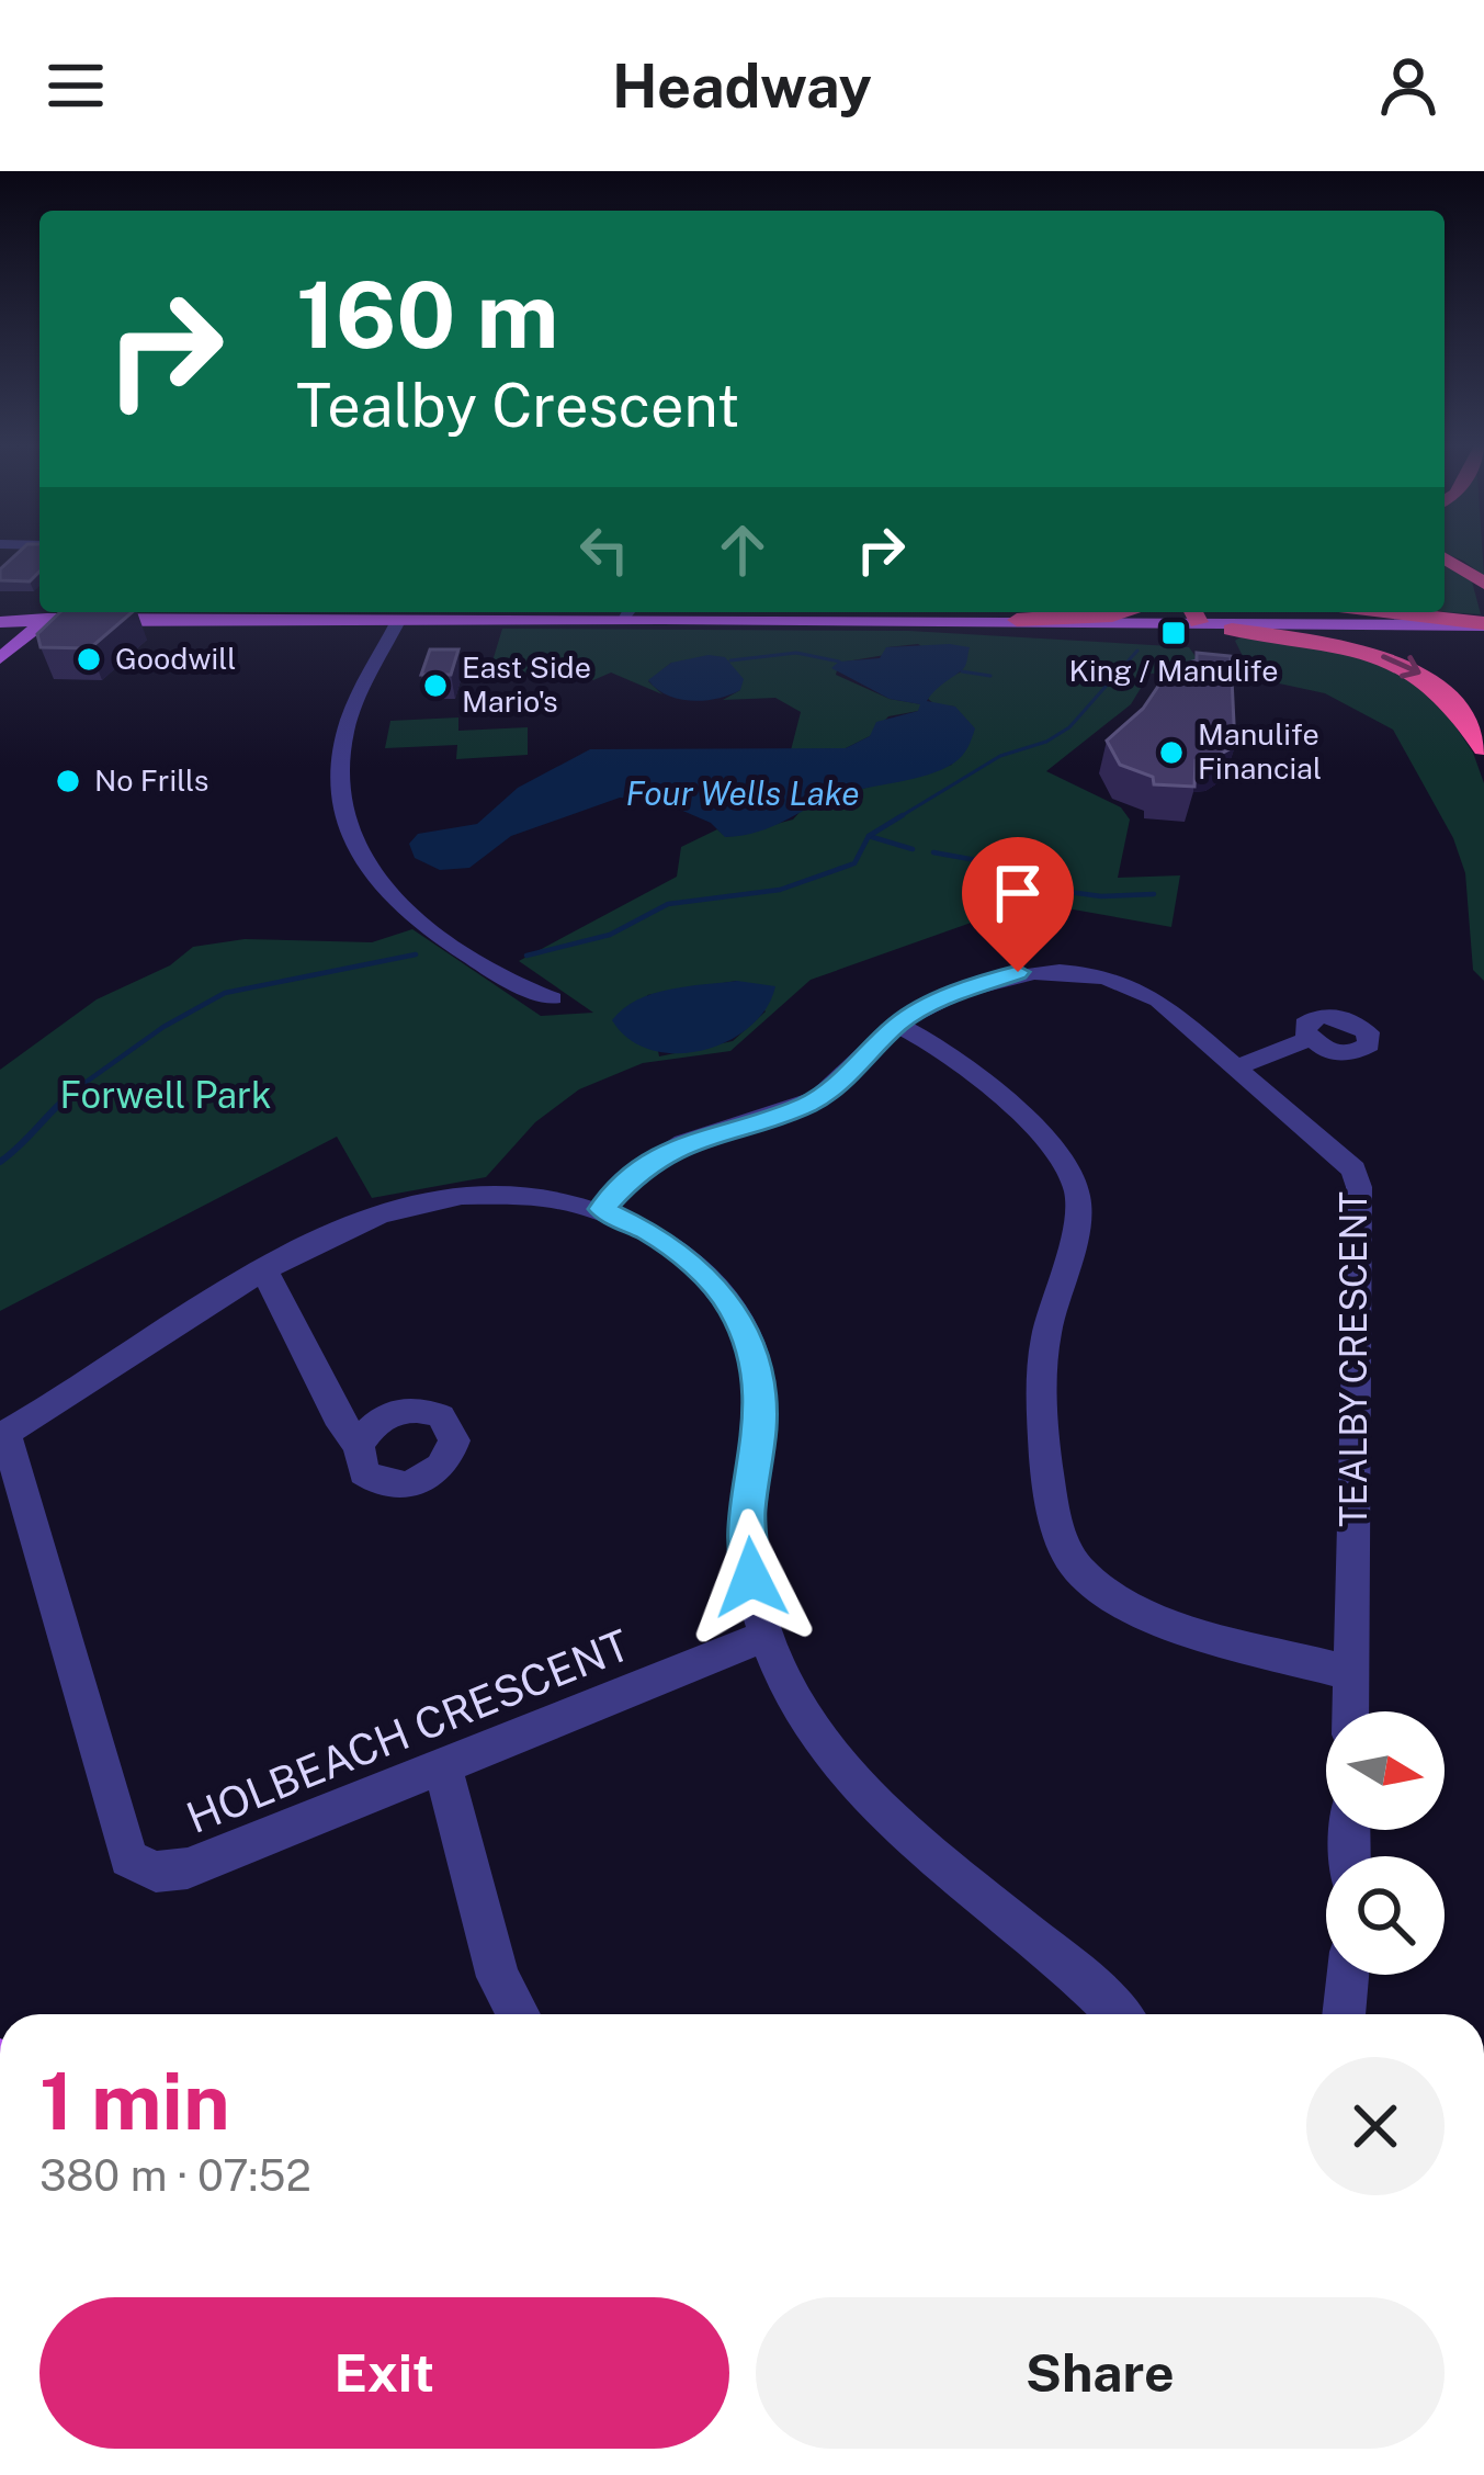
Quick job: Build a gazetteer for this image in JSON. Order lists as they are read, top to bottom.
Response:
{
  "streets": {
    "street": ["TEALBY CRESCENT", "HOLBEACH CRESCENT"]
  },
  "water": ["Four Wells Lake"],
  "parks": ["Forwell Park"],
  "places": {
    "transit": ["King / Manulife"],
    "other": [
      "Goodwill",
      "East Side Mario's",
      "Manulife Financial",
      "No Frills"
    ]
  },
  "north": "right",
  "page": {
    "header": "Headway",
    "turn": ["160 m", "Tealby Crescent"],
    "heading": ["1 min", "380 m · 07:52"],
    "buttons": ["Exit", "Share"]
  }
}
